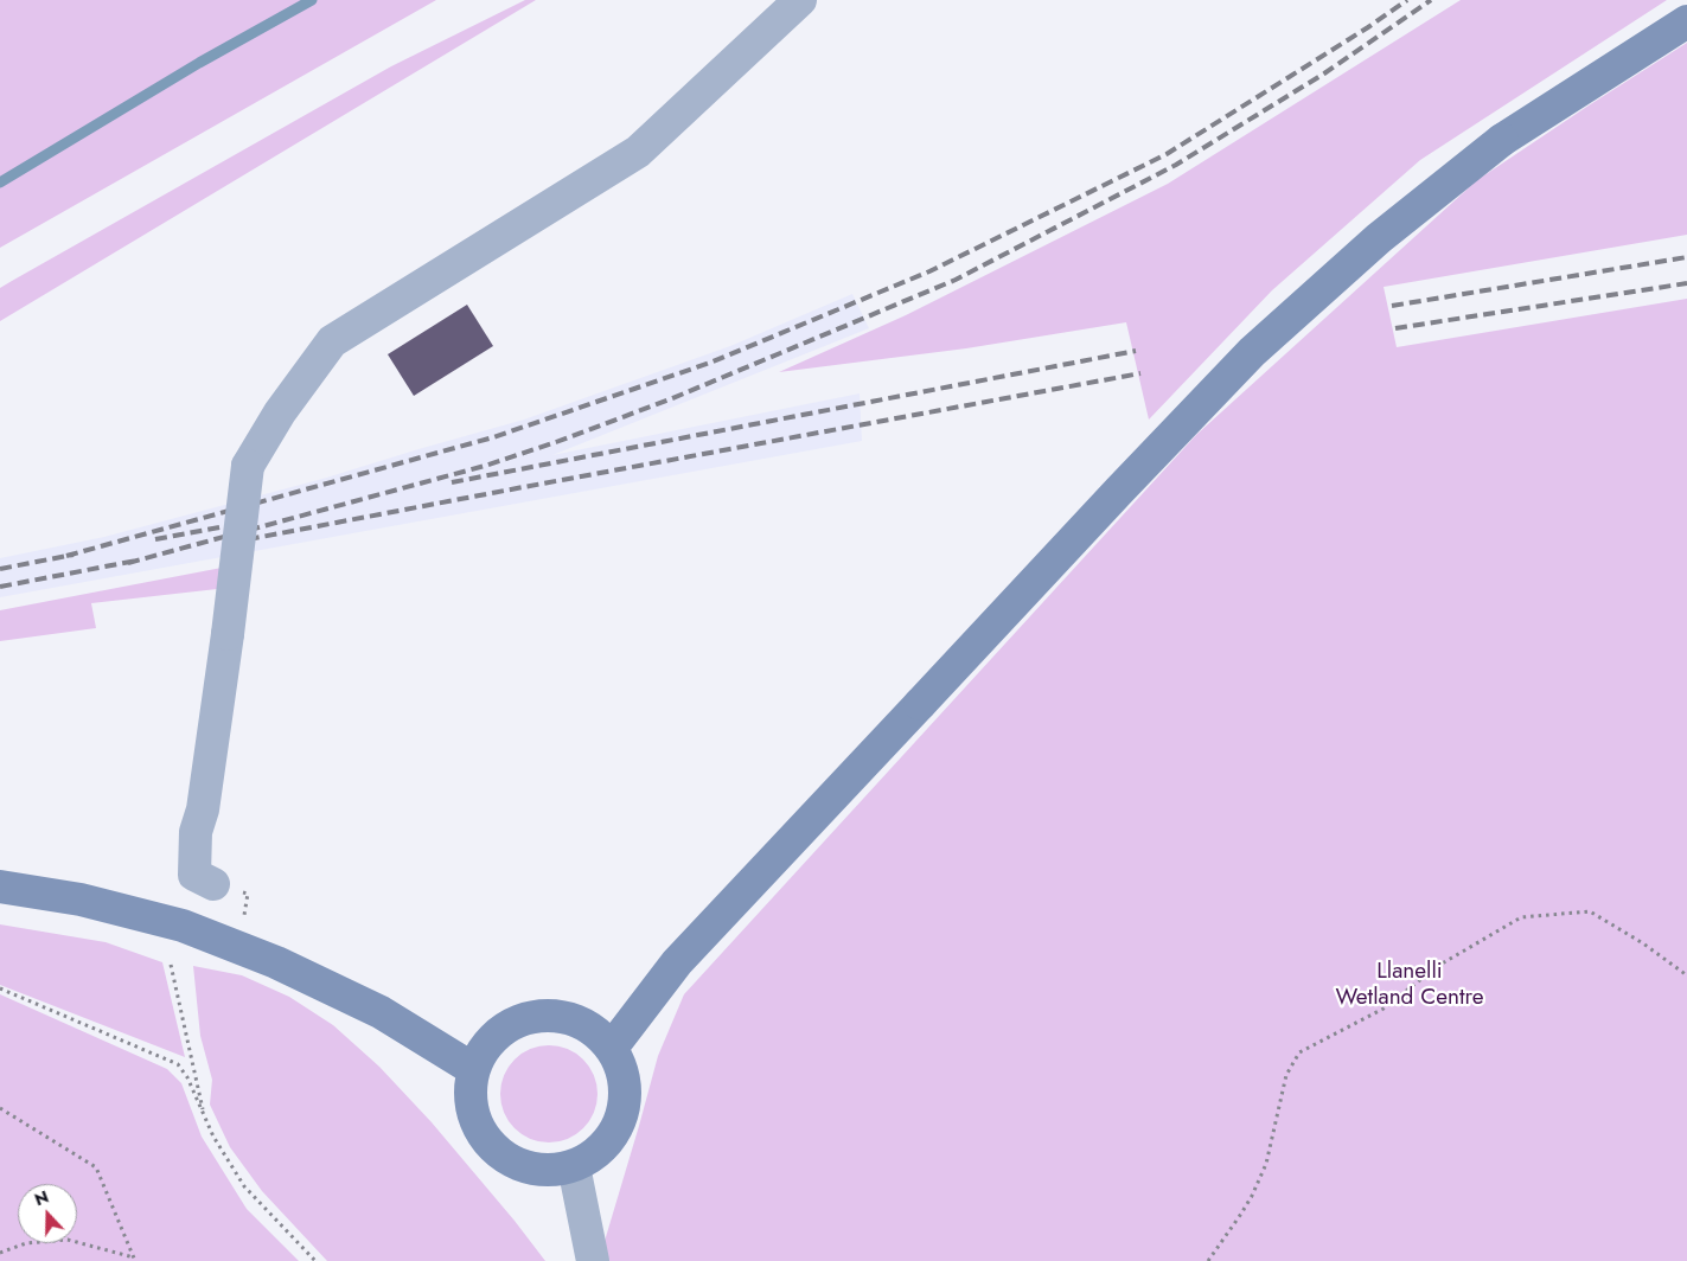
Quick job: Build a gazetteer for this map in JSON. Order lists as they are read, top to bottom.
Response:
{
  "parks": ["Llanelli Wetland Centre"],
  "north": "top"
}
